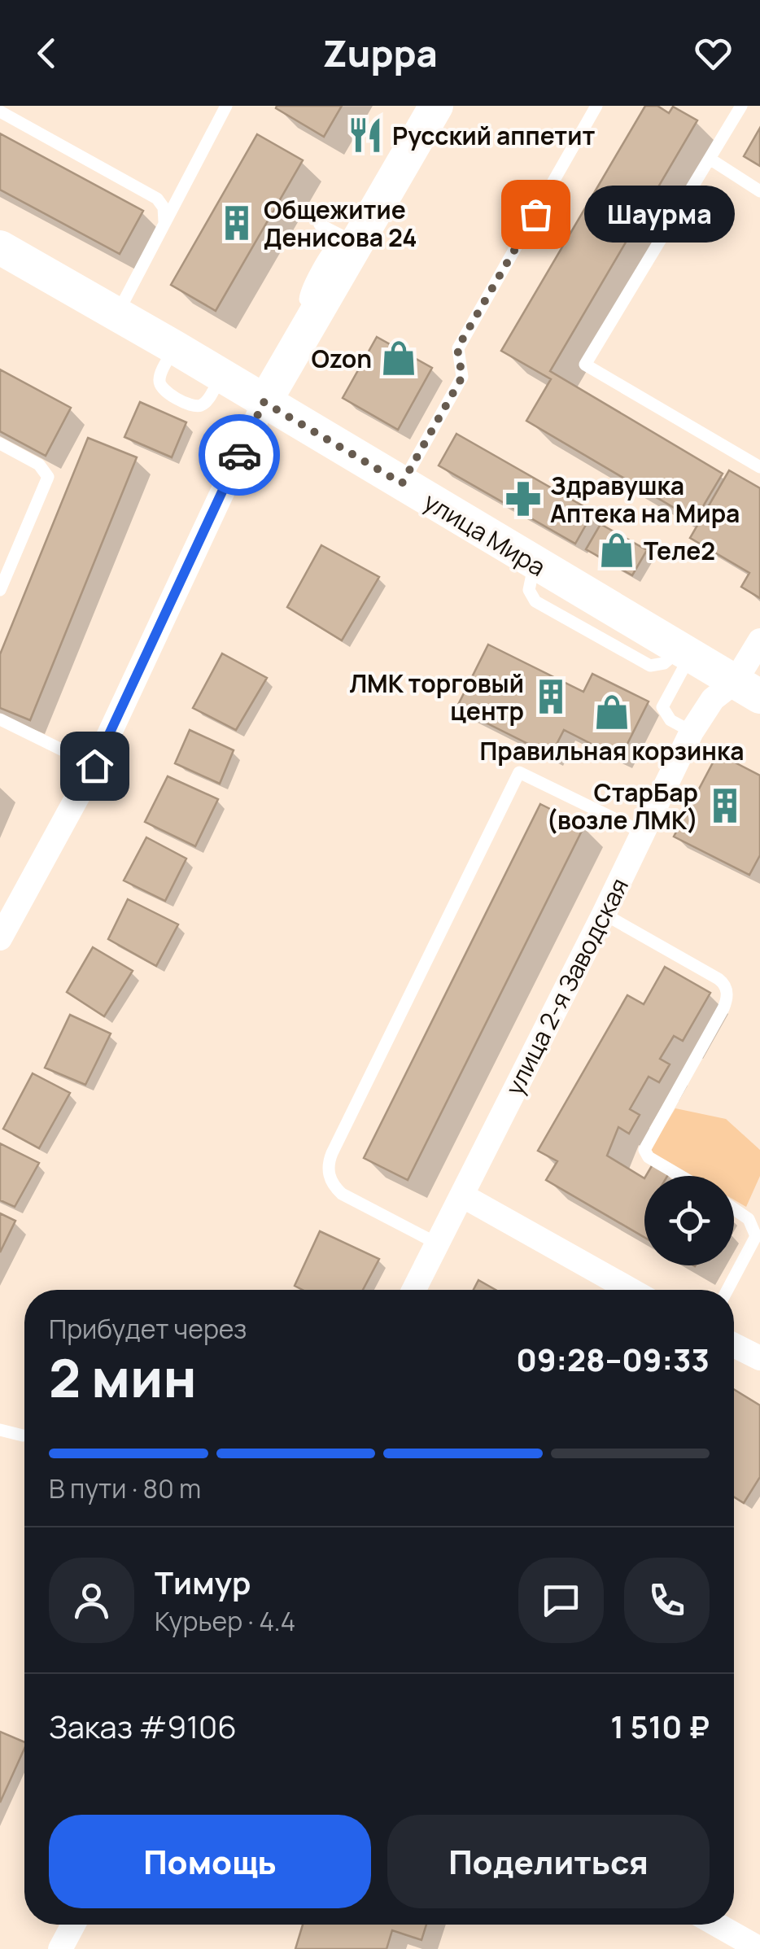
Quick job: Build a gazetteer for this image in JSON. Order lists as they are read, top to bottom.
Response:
{
  "streets": {
    "street": ["улица Мира", "улица 2-я Заводская"]
  },
  "crossings": [
    ["улица Мира", "улица 2-я Заводская"]
  ],
  "places": {
    "restaurant": ["Русский аппетит"],
    "other": ["Шаурма"],
    "building": ["Общежитие Денисова 24", "ЛМК торговый центр", "СтарБар (возле ЛМК)"],
    "shop": ["Ozon", "Теле2", "Правильная корзинка"],
    "pharmacy": ["Здравушка Аптека на Мира"]
  },
  "page": {
    "header": "Zuppa",
    "bubble": "Шаурма",
    "heading": ["2 мин", "Прибудет через", "09:28–09:33"],
    "panel": [
      "Тимур",
      "Курьер · 4.4",
      "Заказ #9106",
      "1 510 ₽"
    ],
    "bar": "В пути · 80 m",
    "buttons": ["Помощь", "Поделиться"]
  }
}
